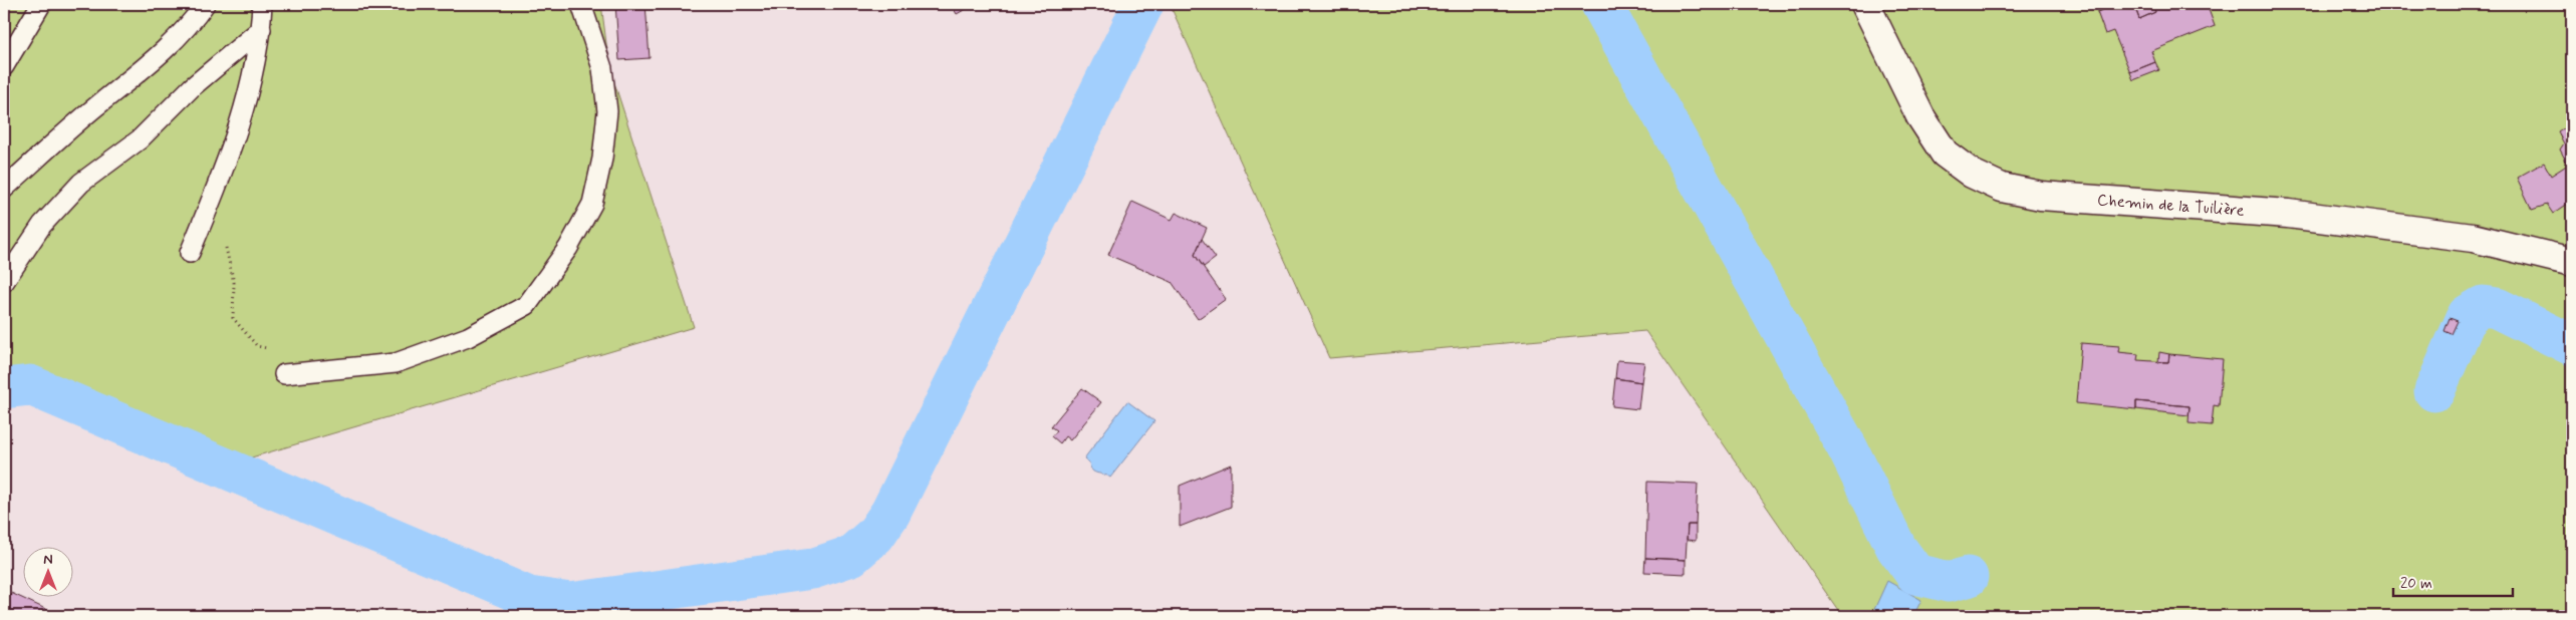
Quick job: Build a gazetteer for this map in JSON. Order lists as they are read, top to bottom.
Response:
{
  "streets": {
    "street": ["Chemin de la Tuilière"]
  },
  "scale_bar": "20 m",
  "north": "top"
}
